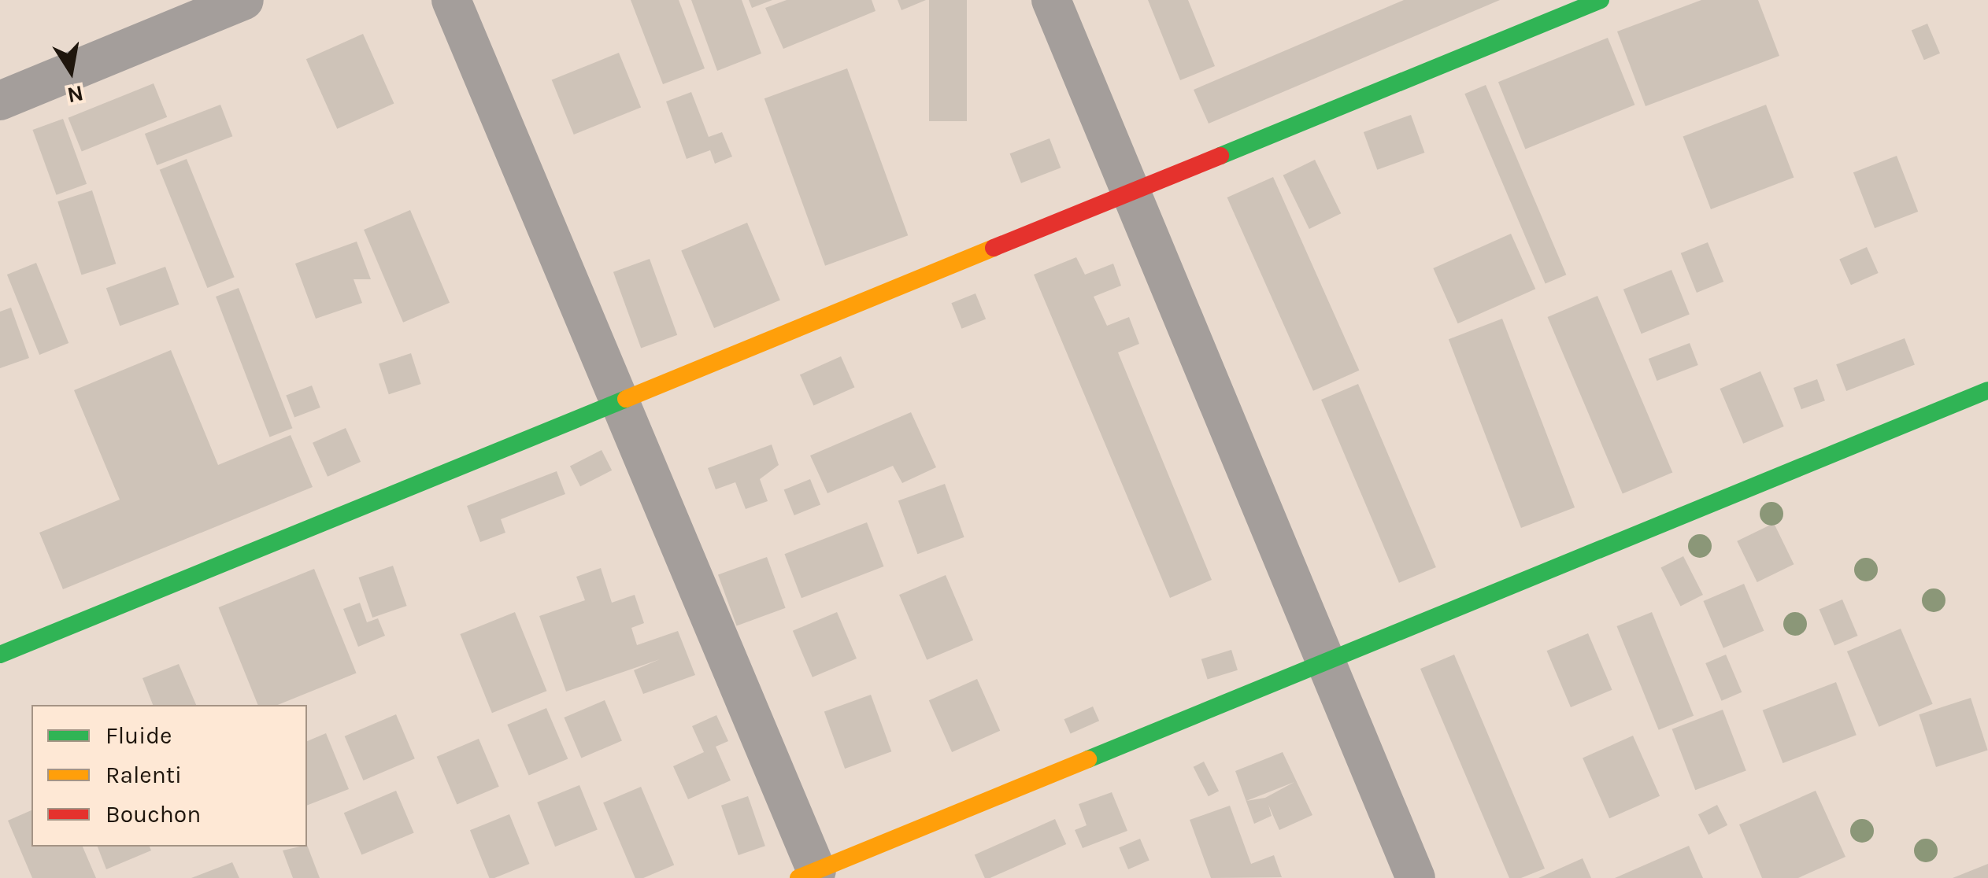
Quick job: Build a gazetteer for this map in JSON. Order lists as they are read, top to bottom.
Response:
{
  "legend": ["Fluide", "Ralenti", "Bouchon"],
  "north": "bottom"
}
